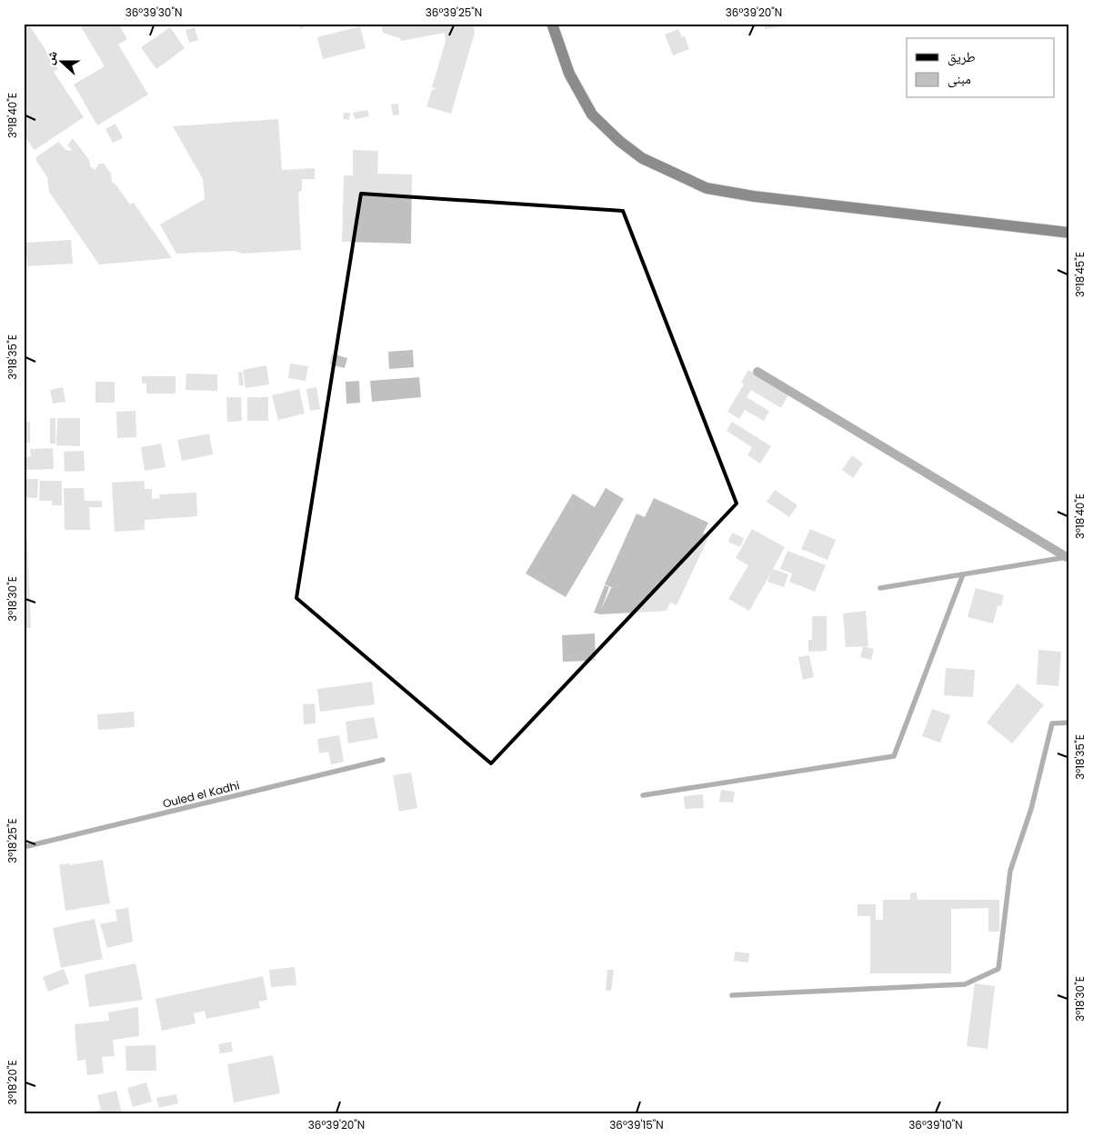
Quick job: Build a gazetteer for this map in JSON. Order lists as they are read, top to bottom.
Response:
{
  "streets": {
    "lane": ["Ouled el Kadhi"]
  },
  "legend": ["طريق", "مبنى"],
  "north": "left",
  "coordinates": [
    "36°39'30\"N",
    "36°39'25\"N",
    "36°39'20\"N",
    "3°18'40\"E",
    "3°18'45\"E",
    "3°18'35\"E",
    "3°18'30\"E",
    "3°18'25\"E",
    "3°18'20\"E",
    "36°39'15\"N",
    "36°39'10\"N"
  ]
}
